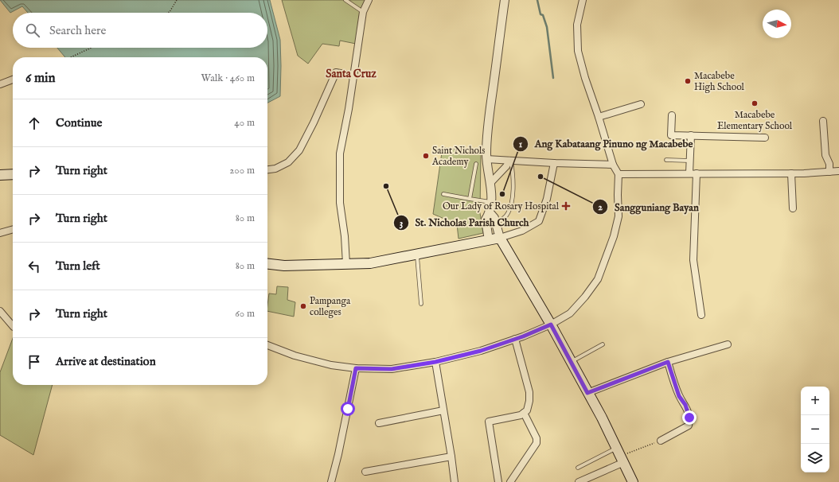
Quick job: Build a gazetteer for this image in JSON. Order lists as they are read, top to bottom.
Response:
{
  "districts": ["Santa Cruz"],
  "places": {
    "other": [
      "Macabebe High School",
      "Macabebe Elementary School",
      "Saint Nichols Academy",
      "Sangguniang Bayan",
      "St. Nicholas Parish Church",
      "Ang Kabataang Pinuno ng Macabebe",
      "Pampanga colleges"
    ],
    "health": ["Our Lady of Rosary Hospital"]
  },
  "north": "right",
  "page": {
    "search": "Search here",
    "heading": ["6 min", "Walk · 460 m"],
    "list": [
      ["Continue", "40 m"],
      ["Turn right", "200 m"],
      ["Turn right", "80 m"],
      ["Turn left", "80 m"],
      ["Turn right", "60 m"],
      "Arrive at destination"
    ],
    "map_buttons": ["+", "−"]
  }
}
